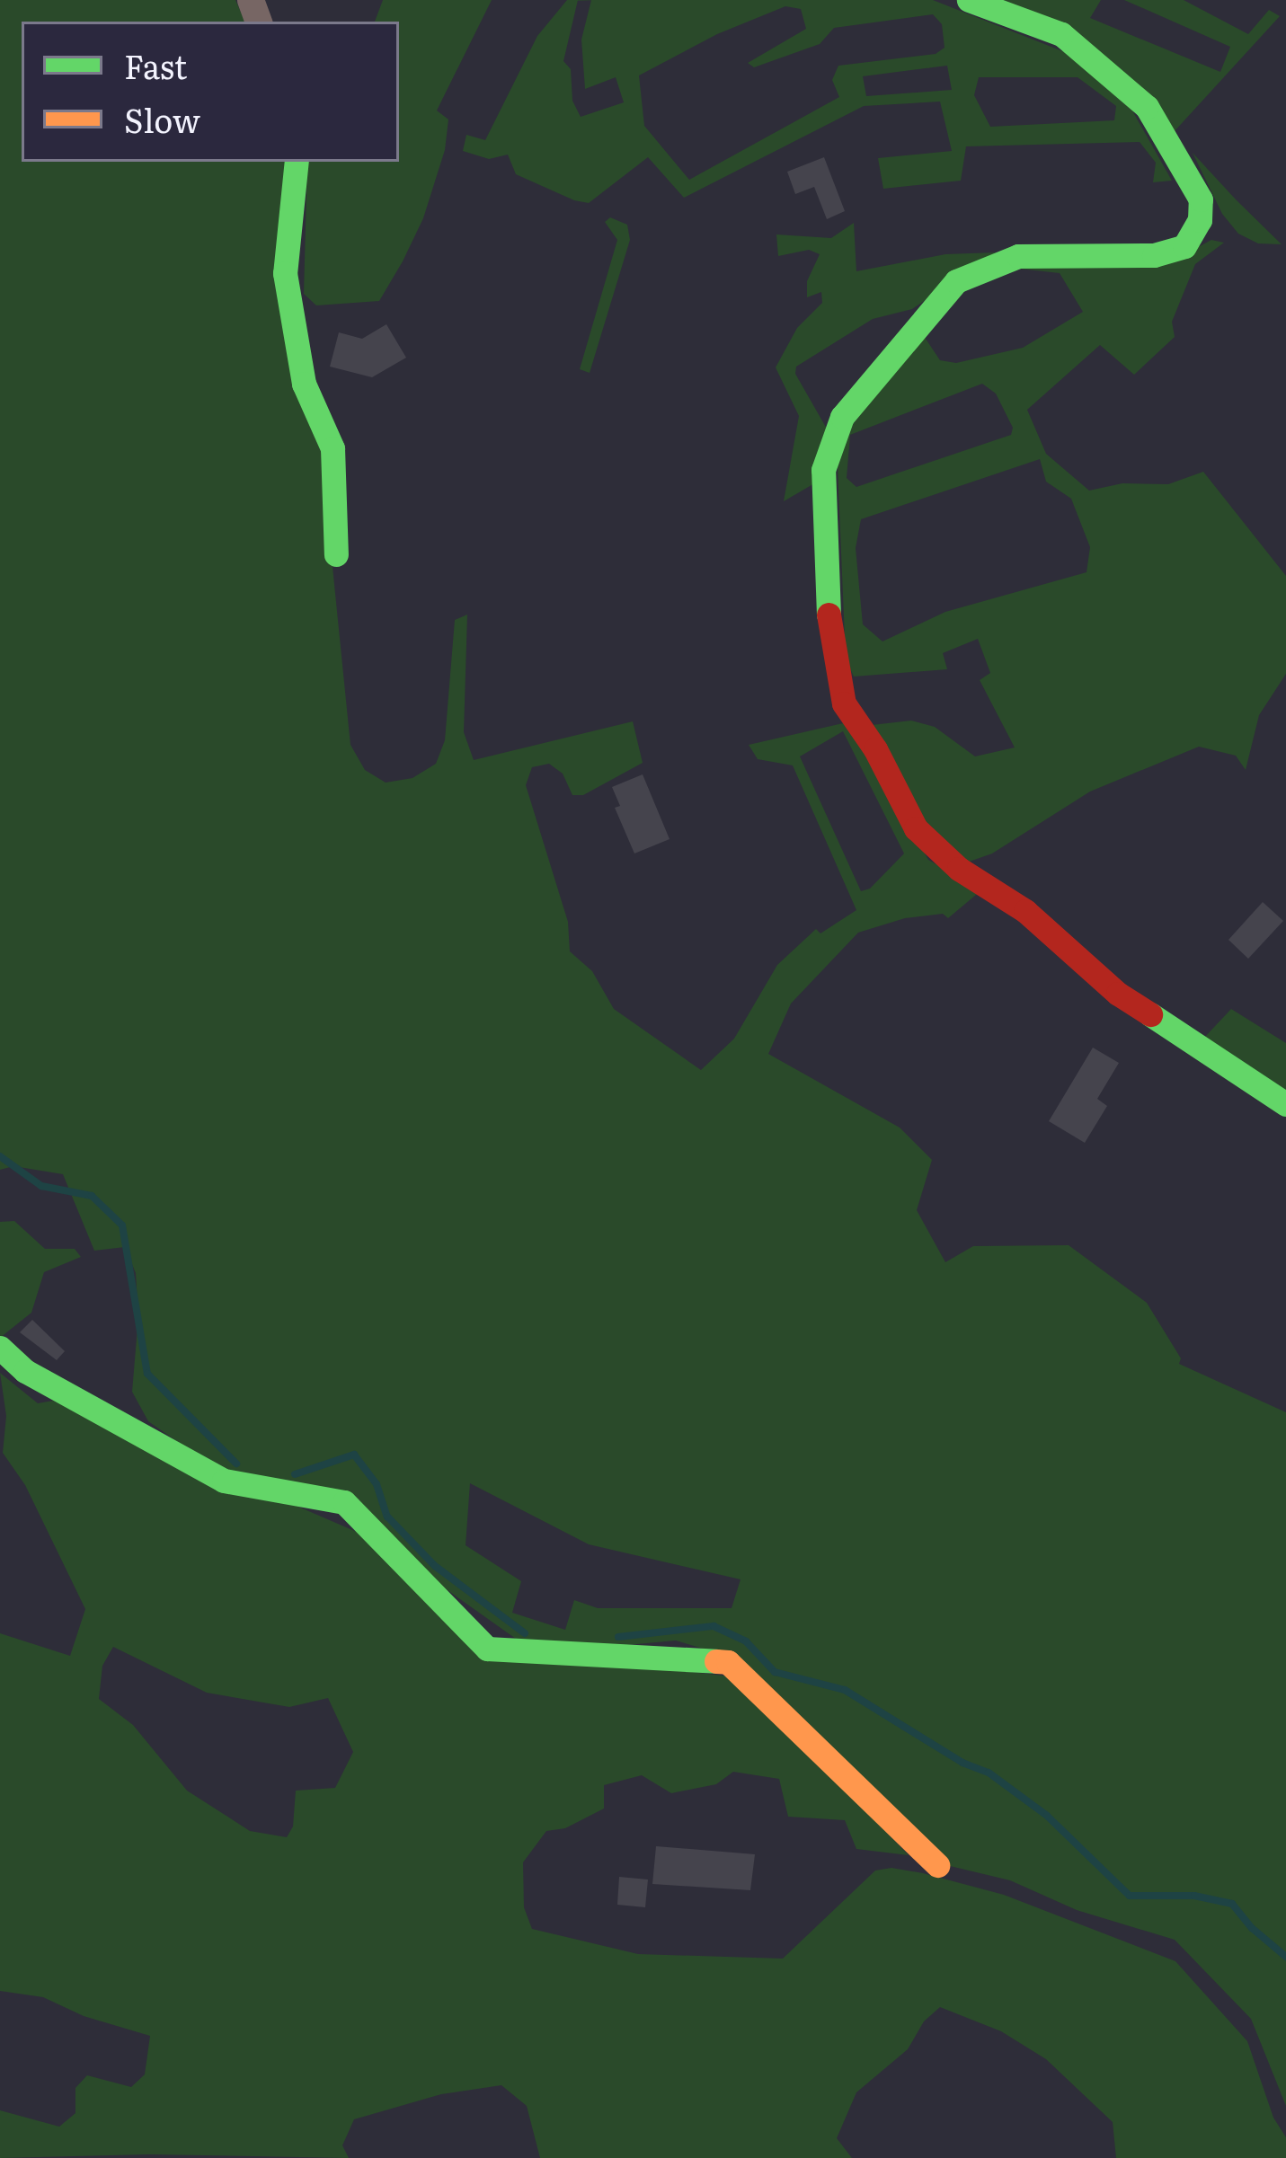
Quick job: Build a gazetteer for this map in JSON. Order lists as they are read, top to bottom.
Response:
{
  "legend": ["Fast", "Slow"]
}
